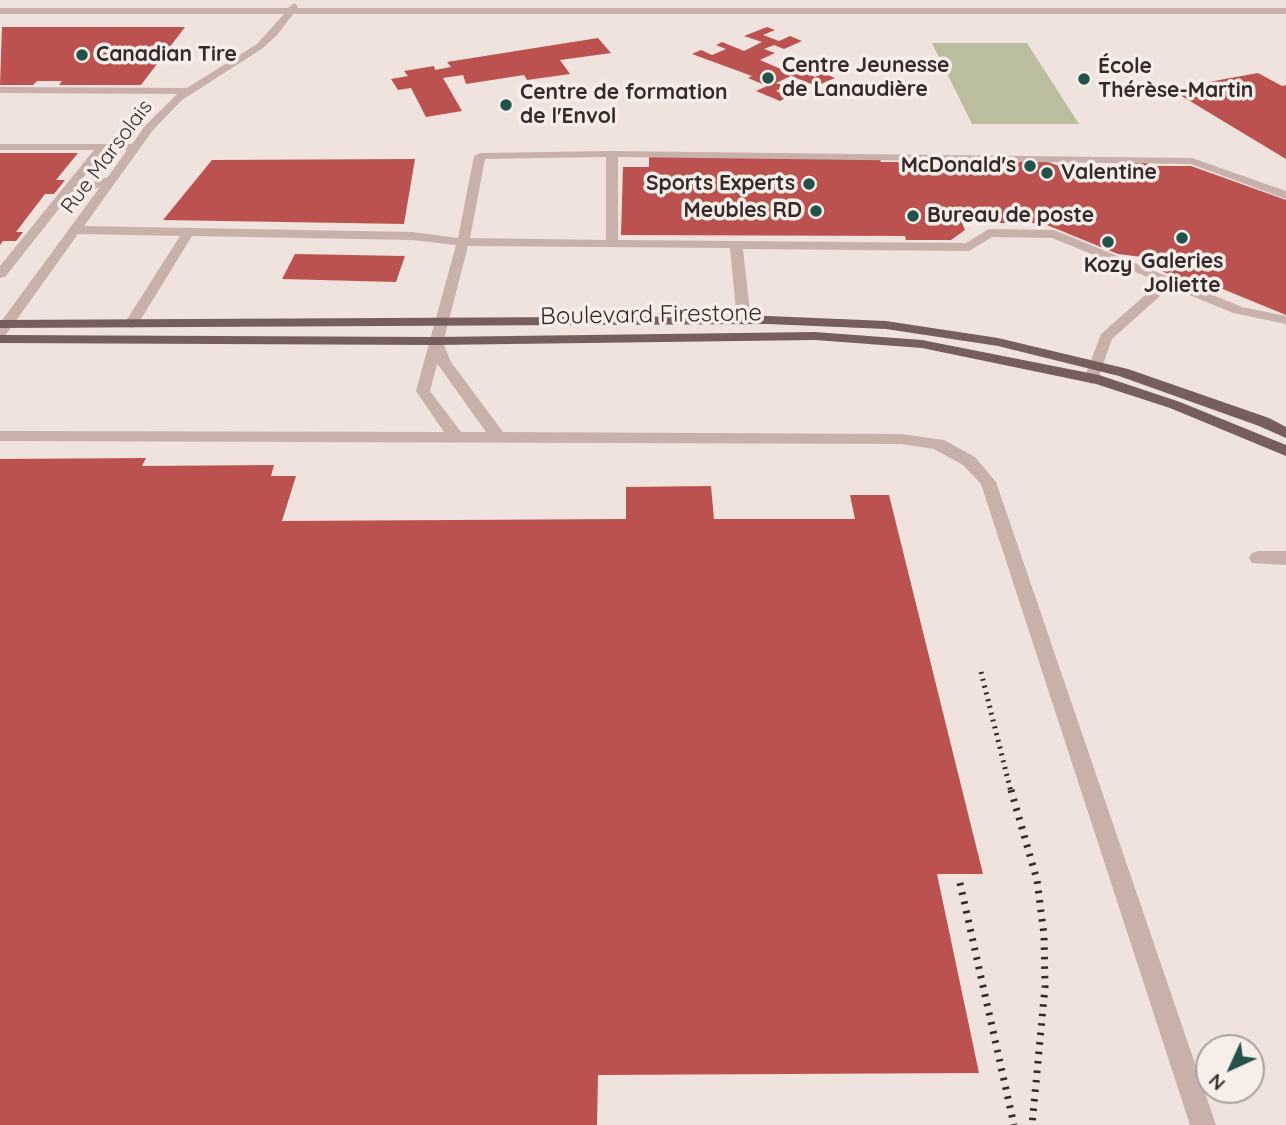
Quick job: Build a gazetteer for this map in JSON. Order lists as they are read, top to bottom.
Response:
{
  "streets": {
    "main road": ["Boulevard Firestone"],
    "street": ["Rue Marsolais"]
  },
  "crossings": [
    ["Rue Marsolais", "Boulevard Firestone"]
  ],
  "places": [
    "Canadian Tire",
    "Centre Jeunesse de Lanaudière",
    "École Thérèse-Martin",
    "Centre de formation de l'Envol",
    "McDonald's",
    "Valentine",
    "Sports Experts",
    "Meubles RD",
    "Bureau de poste",
    "Galeries Joliette",
    "Kozy"
  ],
  "north": "bottom left"
}
